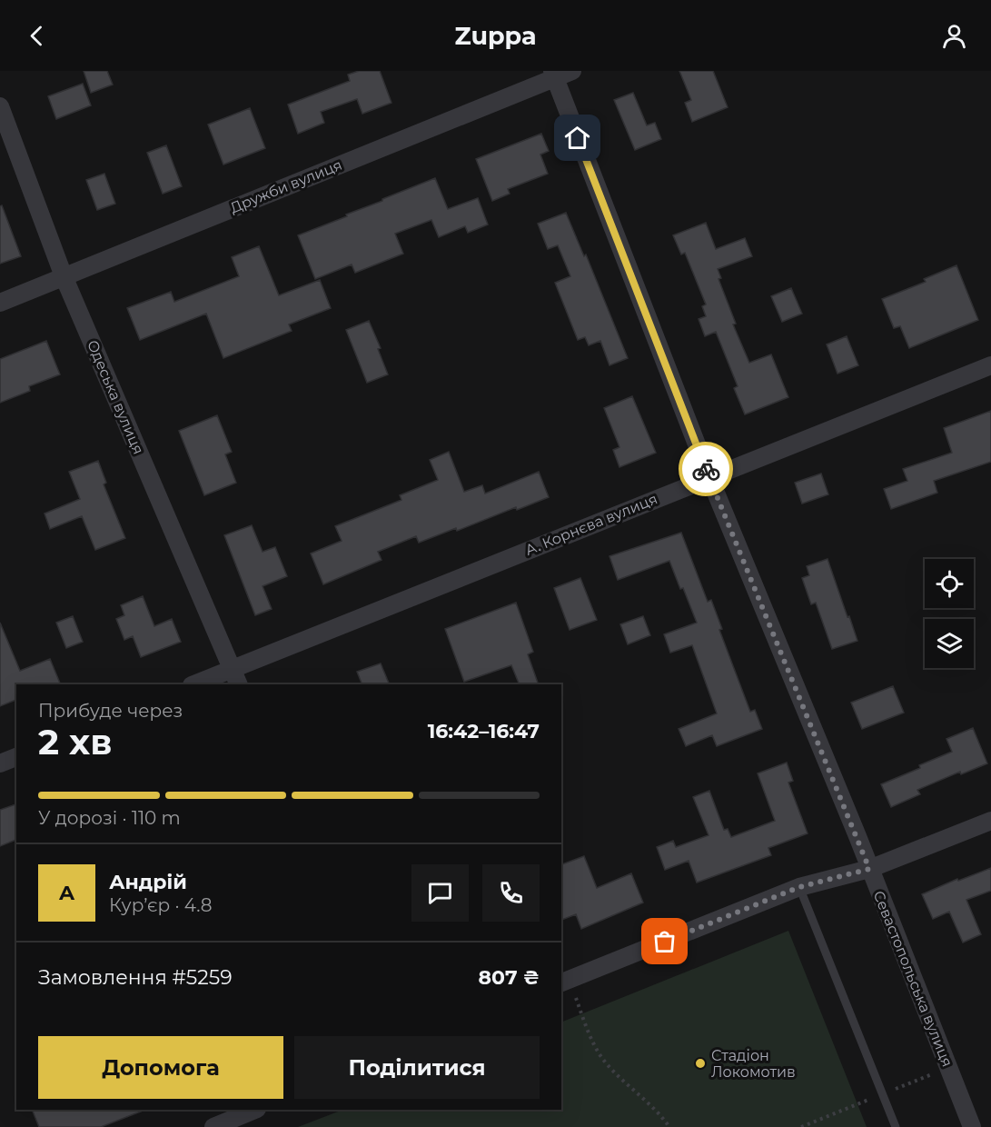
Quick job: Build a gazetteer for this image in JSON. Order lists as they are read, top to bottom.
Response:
{
  "streets": {
    "street": [
      "Дружби вулиця",
      "Одеська вулиця",
      "А. Корнєва вулиця",
      "Севастопольська вулиця"
    ]
  },
  "crossings": [
    ["Дружби вулиця", "Одеська вулиця"],
    ["Дружби вулиця", "Севастопольська вулиця"],
    ["Одеська вулиця", "А. Корнєва вулиця"],
    ["А. Корнєва вулиця", "Севастопольська вулиця"]
  ],
  "places": ["Стадіон Локомотив"],
  "page": {
    "header": "Zuppa",
    "heading": ["2 хв", "Прибуде через", "16:42–16:47"],
    "panel": [
      "Андрій",
      "Кур’єр · 4.8",
      "Замовлення #5259",
      "807 ₴"
    ],
    "bar": "У дорозі · 110 m",
    "round": "А",
    "buttons": ["Допомога", "Поділитися"]
  }
}
